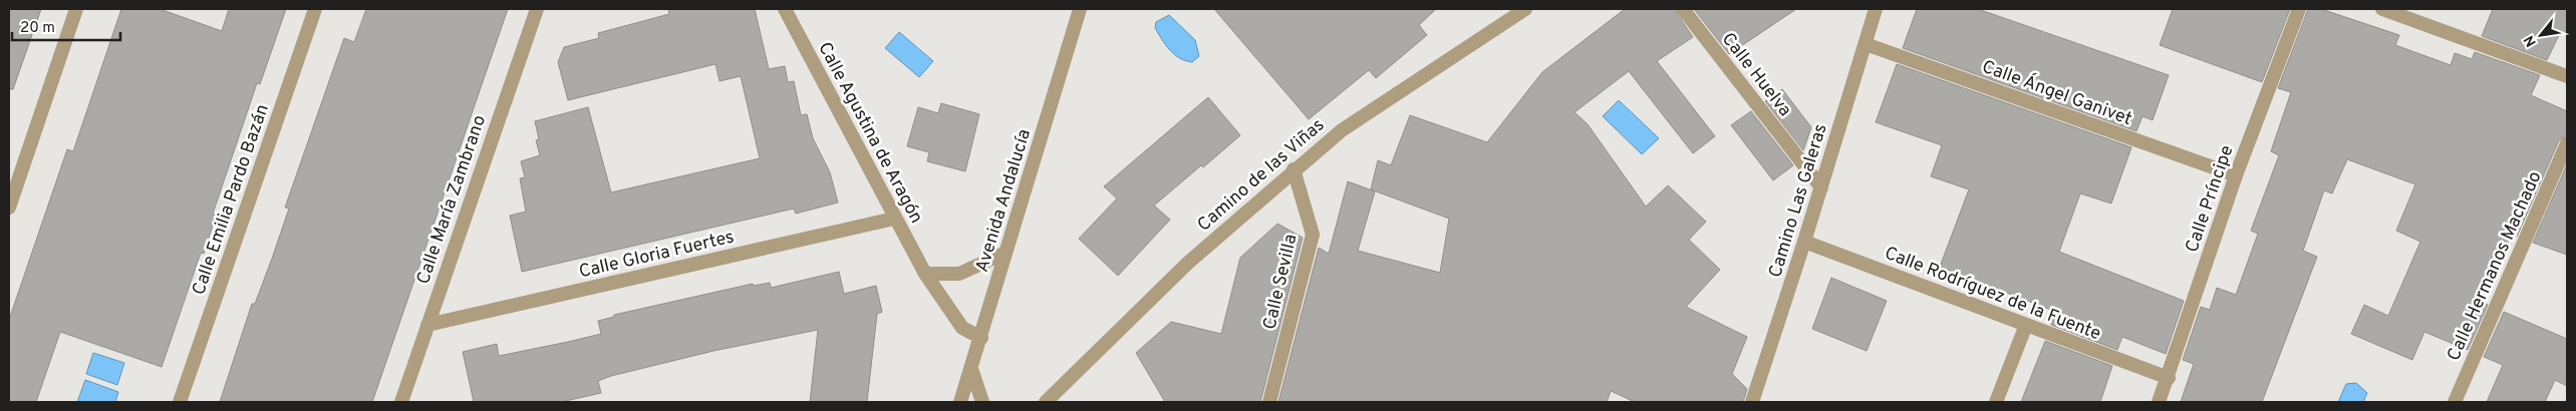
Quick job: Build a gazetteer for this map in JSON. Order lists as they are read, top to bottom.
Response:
{
  "streets": {
    "street": [
      "Calle Huelva",
      "Calle Ángel Ganivet",
      "Calle Agustina de Aragón",
      "Camino de las Viñas",
      "Calle Príncipe",
      "Calle Emilia Pardo Bazán",
      "Calle María Zambrano",
      "Avenida Andalucía",
      "Camino Las Galeras",
      "Calle Gloria Fuertes",
      "Calle Hermanos Machado",
      "Calle Sevilla",
      "Calle Rodríguez de la Fuente"
    ]
  },
  "crossings": [
    ["Calle Huelva", "Camino Las Galeras"],
    ["Calle Ángel Ganivet", "Calle Príncipe"],
    ["Calle Ángel Ganivet", "Camino Las Galeras"],
    ["Calle Agustina de Aragón", "Avenida Andalucía"],
    ["Calle Agustina de Aragón", "Calle Gloria Fuertes"],
    ["Camino de las Viñas", "Calle Sevilla"],
    ["Calle Príncipe", "Calle Rodríguez de la Fuente"],
    ["Calle María Zambrano", "Calle Gloria Fuertes"],
    ["Camino Las Galeras", "Calle Rodríguez de la Fuente"]
  ],
  "scale_bar": "20 m",
  "north": "bottom left"
}
